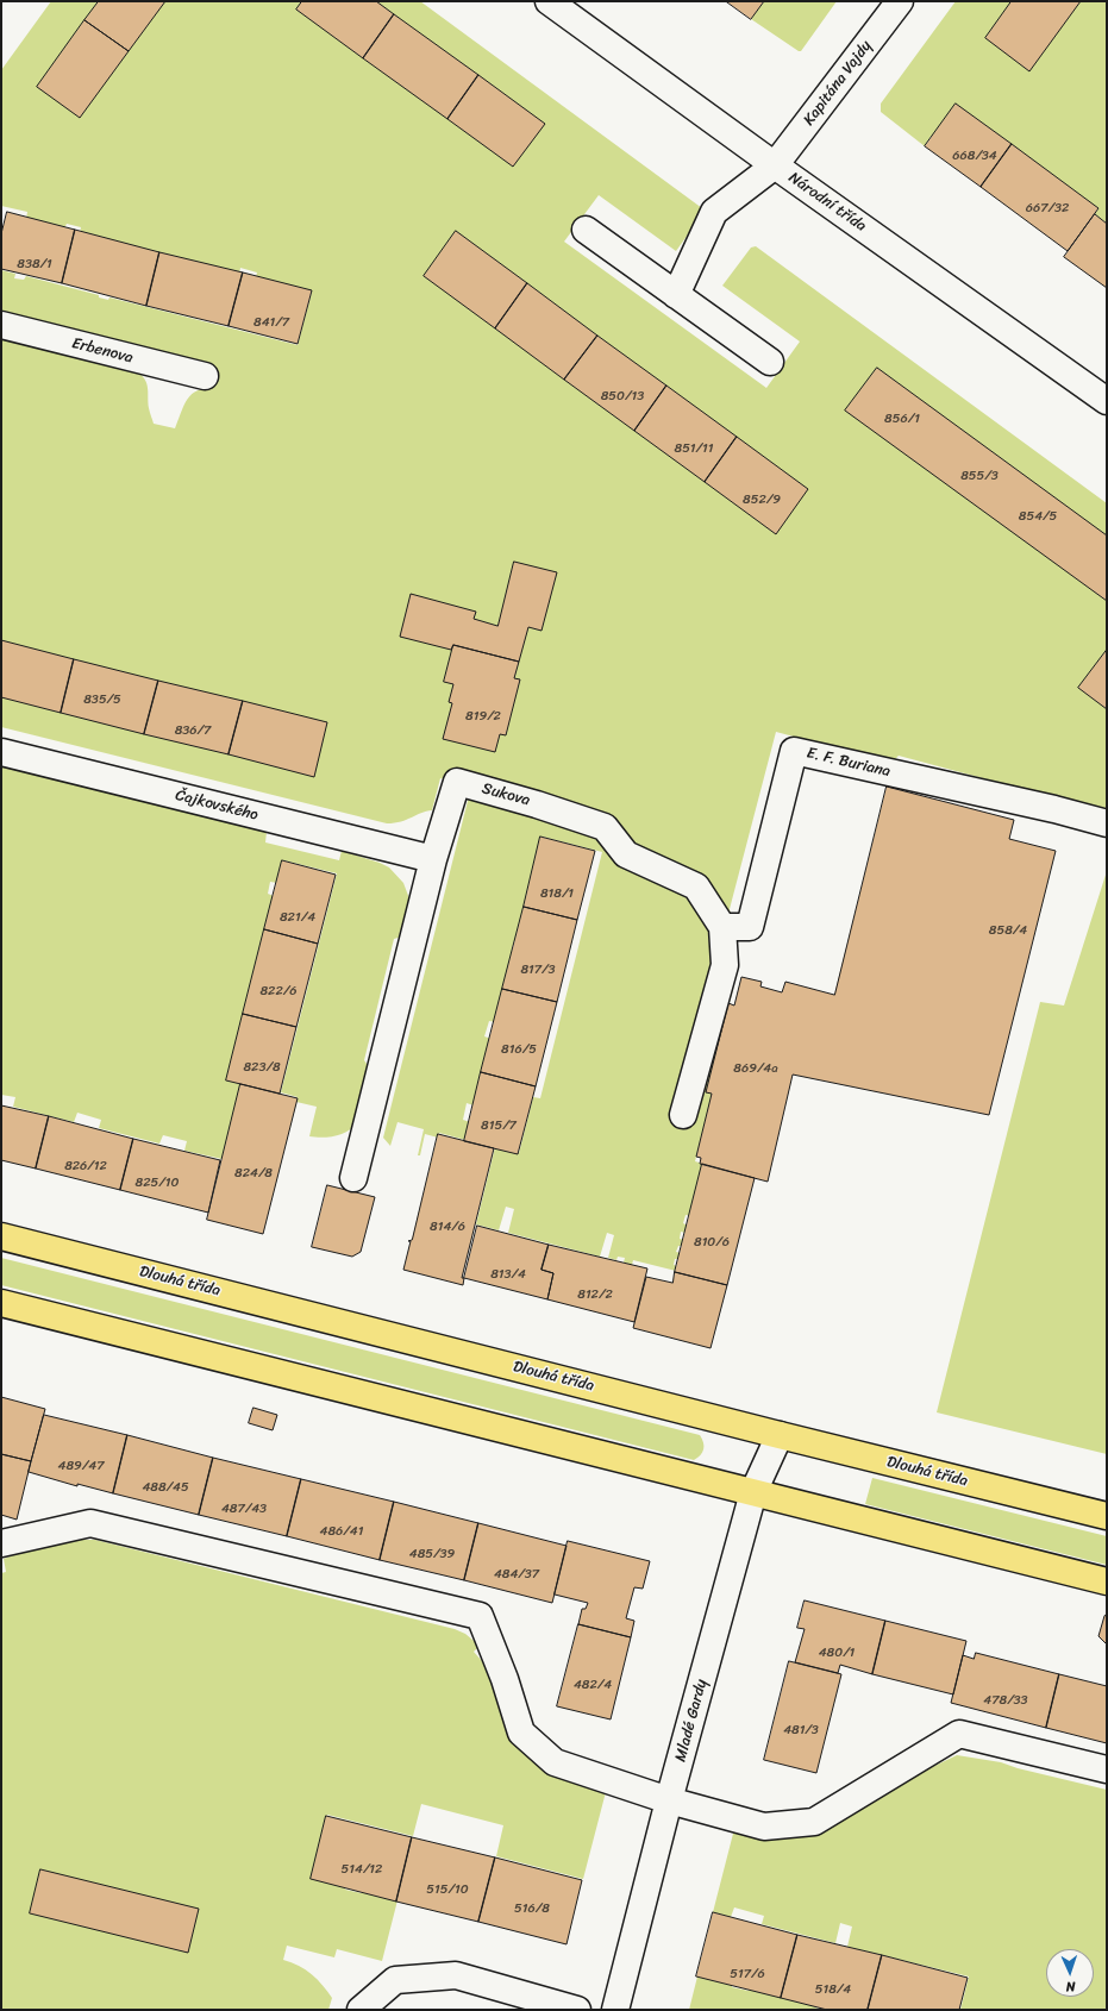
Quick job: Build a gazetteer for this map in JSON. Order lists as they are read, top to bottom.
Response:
{
  "streets": {
    "main road": ["Dlouhá třída"],
    "street": [
      "Kapitána Vajdy",
      "Národní třída",
      "Erbenova",
      "E. F. Buriana",
      "Sukova",
      "Čajkovského",
      "Mladé Gardy"
    ]
  },
  "crossings": [
    ["Kapitána Vajdy", "Národní třída"],
    ["E. F. Buriana", "Sukova"],
    ["Sukova", "Čajkovského"],
    ["Dlouhá třída", "Mladé Gardy"]
  ],
  "house_numbers": [
    "668/34",
    "667/32",
    "838/1",
    "841/7",
    "850/13",
    "856/1",
    "851/11",
    "855/3",
    "852/9",
    "854/5",
    "835/5",
    "819/2",
    "836/7",
    "818/1",
    "821/4",
    "858/4",
    "817/3",
    "822/6",
    "816/5",
    "823/8",
    "869/4a",
    "815/7",
    "826/12",
    "824/8",
    "825/10",
    "814/6",
    "810/6",
    "813/4",
    "812/2",
    "489/47",
    "488/45",
    "487/43",
    "486/41",
    "485/39",
    "484/37",
    "480/1",
    "482/4",
    "478/33",
    "481/3",
    "514/12",
    "515/10",
    "516/8",
    "517/6",
    "518/4"
  ],
  "north": "bottom"
}
